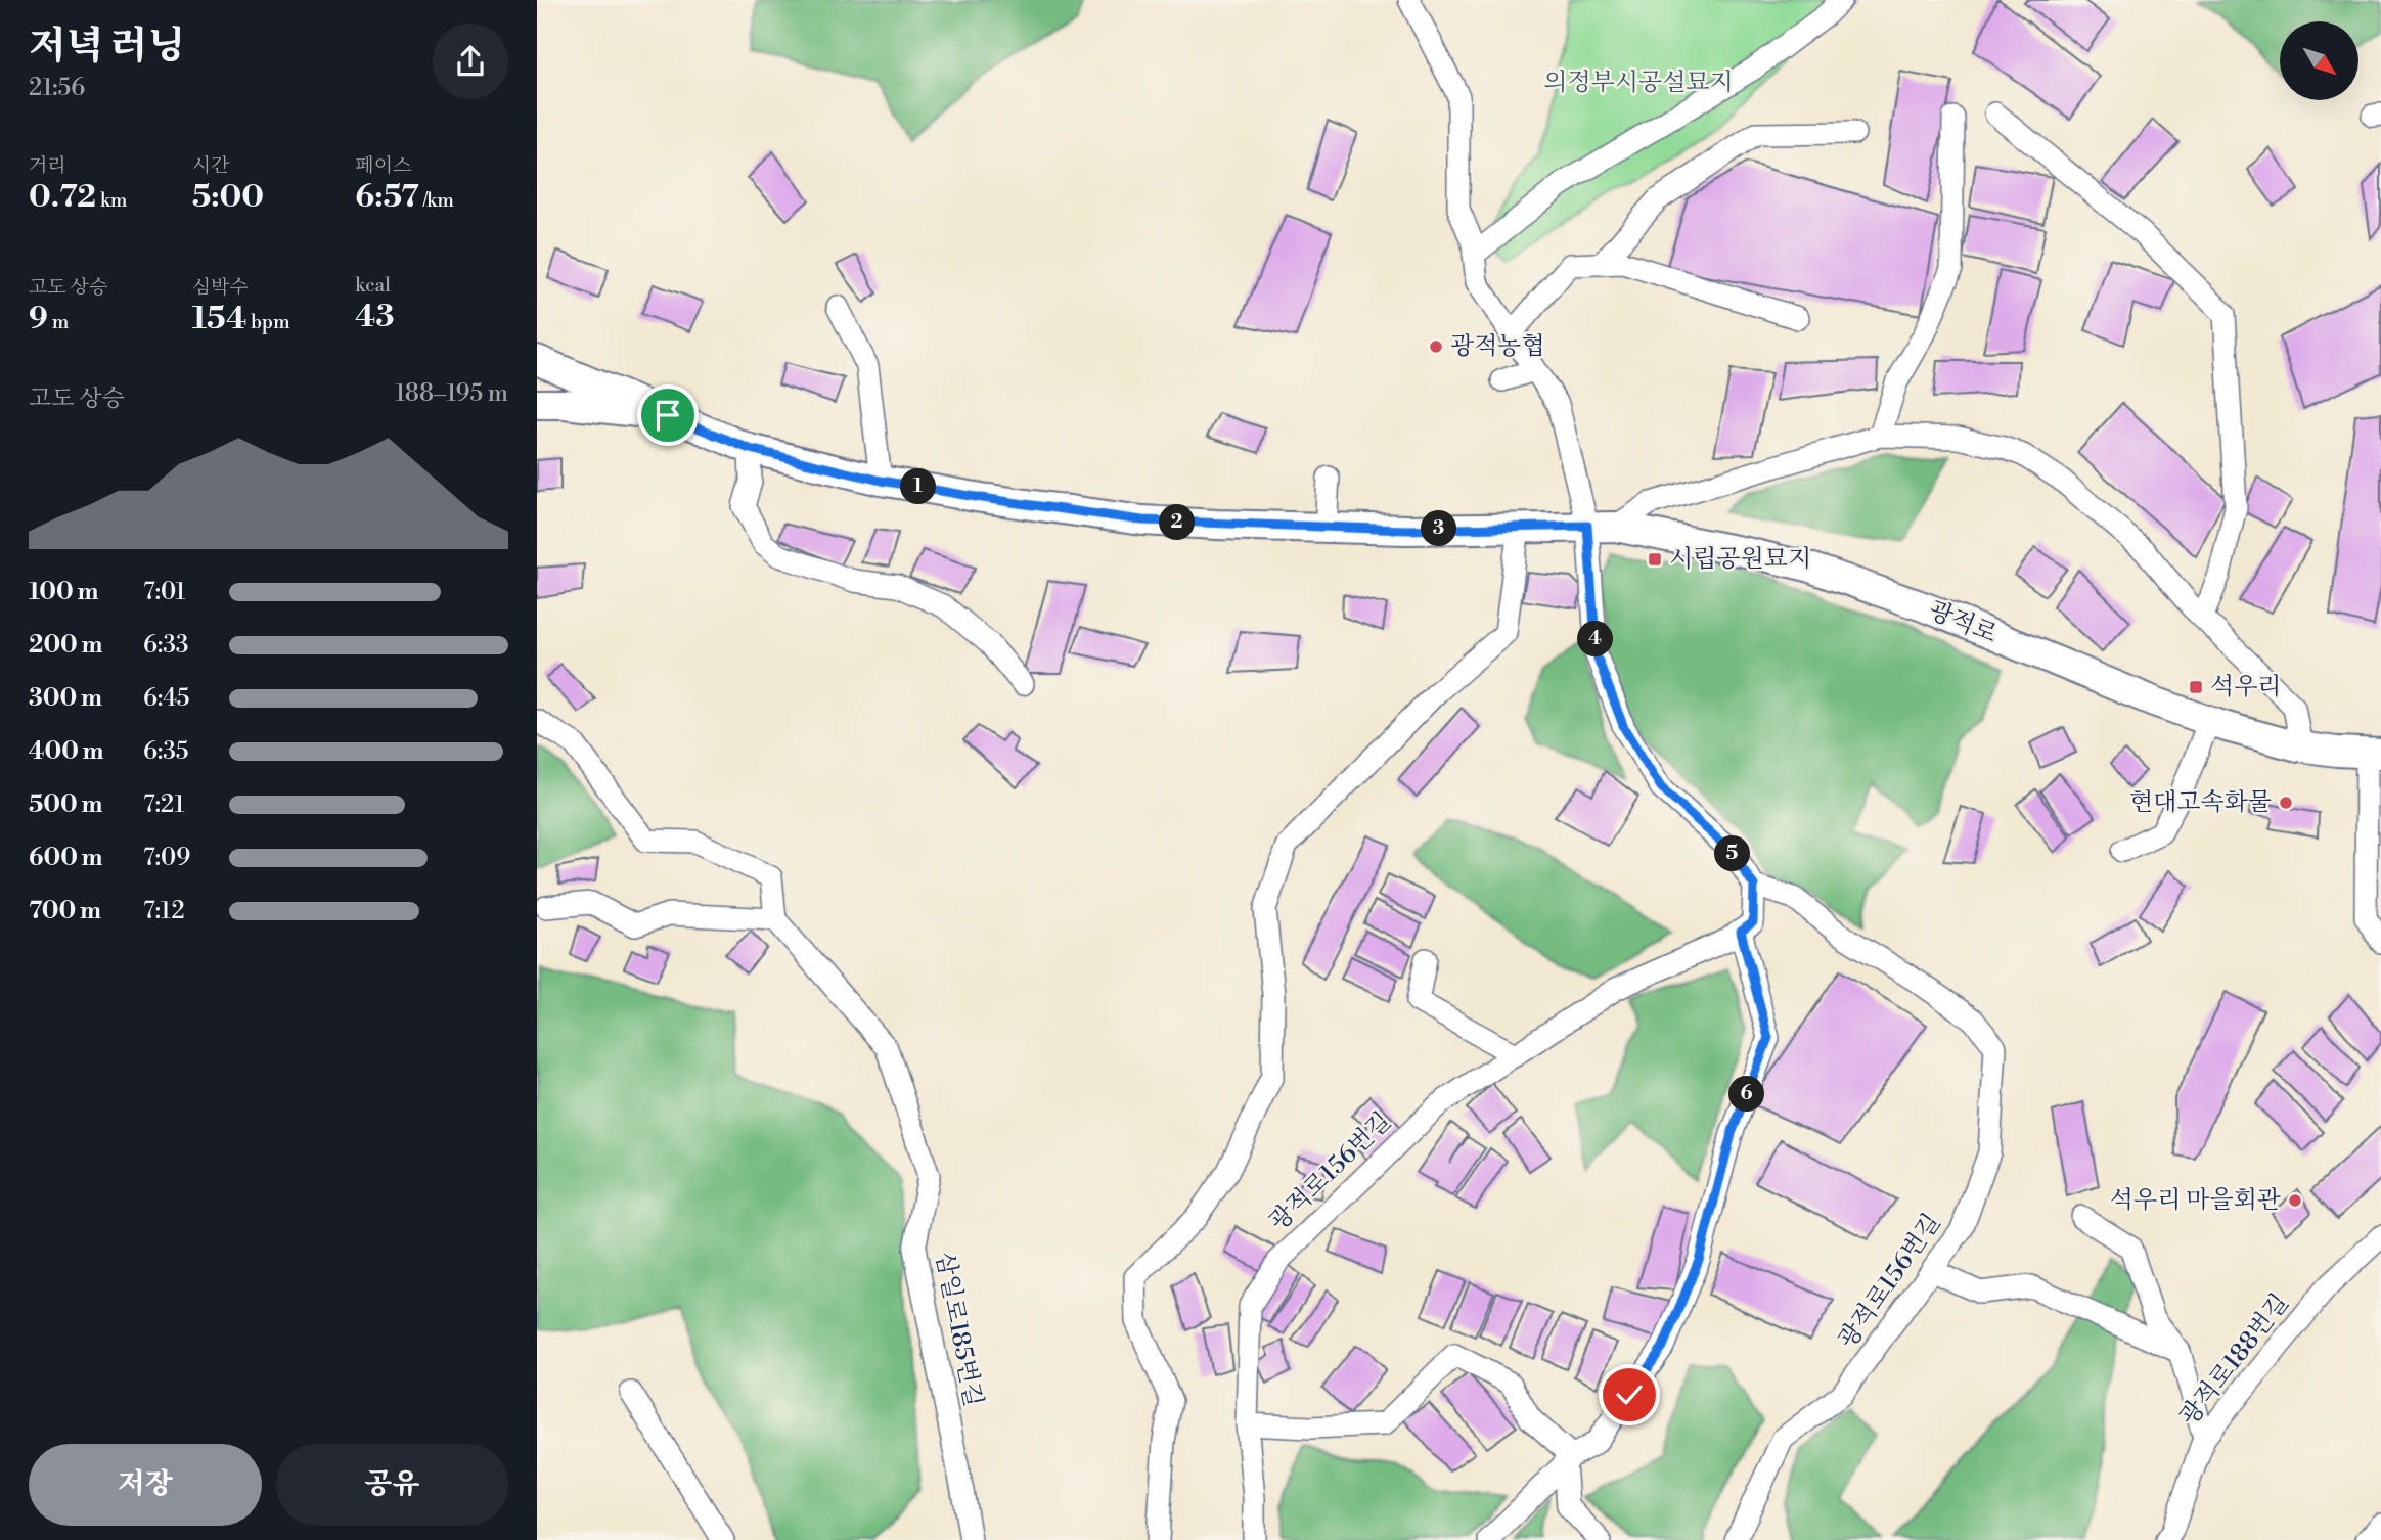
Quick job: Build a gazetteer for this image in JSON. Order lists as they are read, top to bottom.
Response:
{
  "streets": {
    "main road": ["광적로"],
    "street": ["광적로156번길", "삼일로185번길", "광적로188번길"]
  },
  "parks": ["의정부시공설묘지"],
  "places": {
    "other": ["광적농협", "현대고속화물", "석우리 마을회관"],
    "transit": ["시립공원묘지", "석우리"]
  },
  "north": "bottom right",
  "page": {
    "heading": ["저녁 러닝", "21:56"],
    "stats": [
      ["거리", "0.72 km"],
      ["시간", "5:00"],
      ["페이스", "6:57 /km"],
      ["고도 상승", "9 m"],
      ["심박수", "154 bpm"],
      ["kcal", "43"]
    ],
    "chart": ["고도 상승", "188–195 m"],
    "pins": [
      "1",
      "2",
      "3",
      "4",
      "5",
      "6"
    ],
    "list": [
      {
        "name": "100 m",
        "note": "7:01"
      },
      {
        "name": "200 m",
        "note": "6:33"
      },
      {
        "name": "300 m",
        "note": "6:45"
      },
      {
        "name": "400 m",
        "note": "6:35"
      },
      {
        "name": "500 m",
        "note": "7:21"
      },
      {
        "name": "600 m",
        "note": "7:09"
      },
      {
        "name": "700 m",
        "note": "7:12"
      }
    ],
    "buttons": ["저장", "공유"]
  }
}
